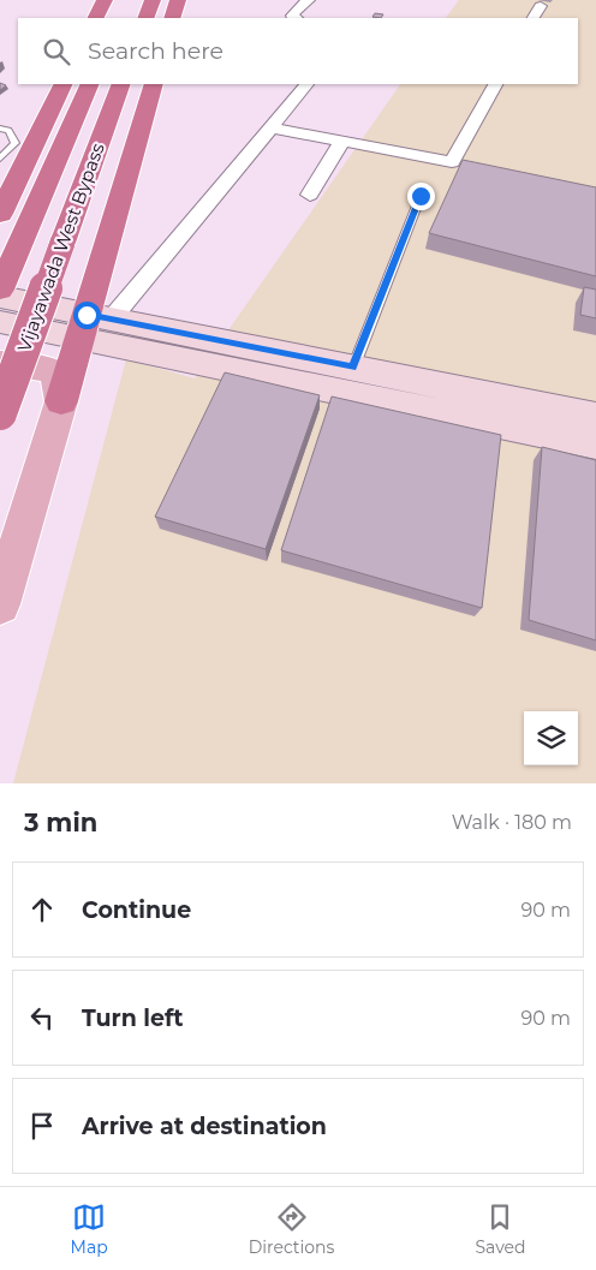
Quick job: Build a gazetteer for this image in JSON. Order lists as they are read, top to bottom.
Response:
{
  "streets": {
    "highway": ["Vijayawada West Bypass"]
  },
  "page": {
    "search": "Search here",
    "heading": ["3 min", "Walk · 180 m"],
    "list": [
      ["Continue", "90 m"],
      ["Turn left", "90 m"],
      "Arrive at destination"
    ],
    "nav": ["Map", "Directions", "Saved"]
  }
}
